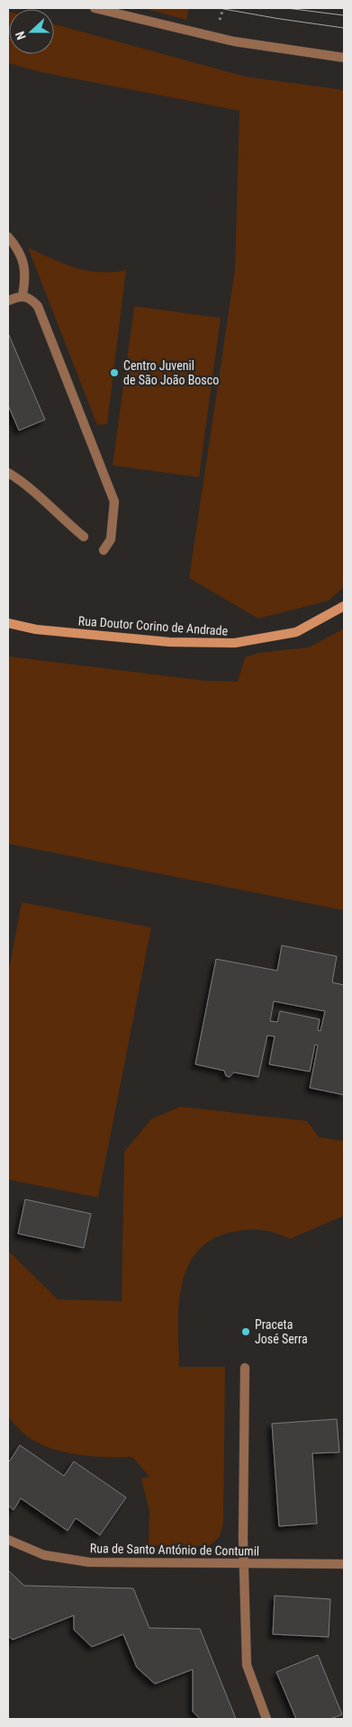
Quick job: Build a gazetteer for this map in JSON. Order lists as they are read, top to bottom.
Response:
{
  "streets": {
    "street": ["Rua Doutor Corino de Andrade", "Rua de Santo António de Contumil"]
  },
  "places": ["Centro Juvenil de São João Bosco", "Praceta José Serra"],
  "north": "left"
}
